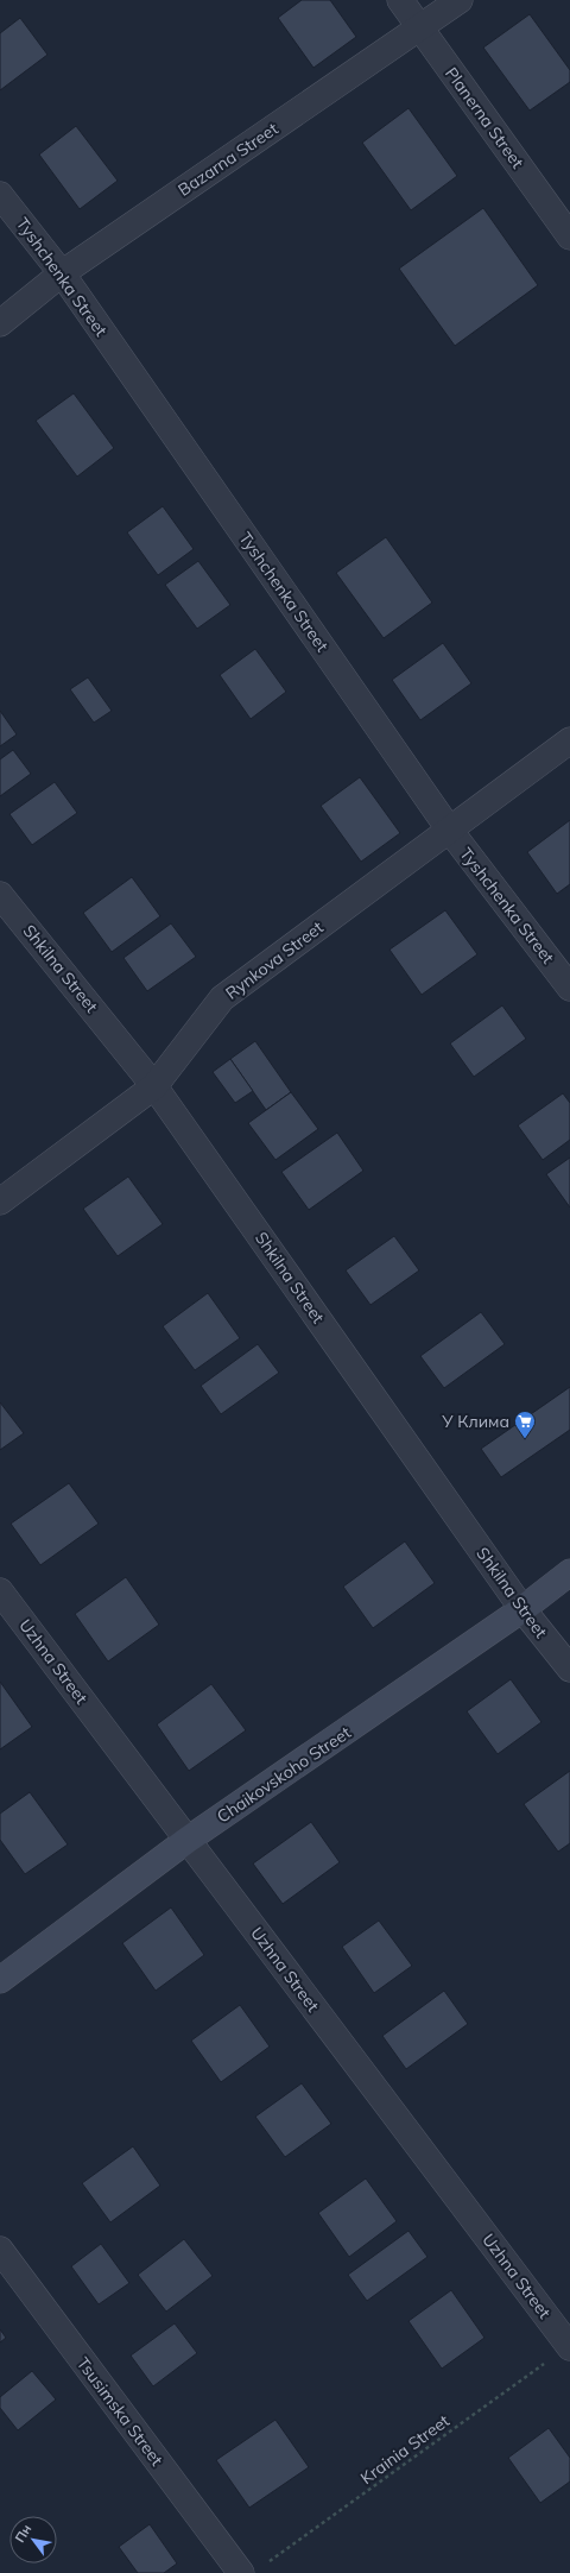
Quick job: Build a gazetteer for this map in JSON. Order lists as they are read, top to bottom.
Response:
{
  "streets": {
    "street": [
      "Planerna Street",
      "Bazarna Street",
      "Tyshchenka Street",
      "Rynkova Street",
      "Shkilna Street",
      "Uzhna Street",
      "Chaikovskoho Street",
      "Tsusimska Street"
    ],
    "path": ["Krainia Street"]
  },
  "crossings": [
    ["Planerna Street", "Bazarna Street"],
    ["Bazarna Street", "Tyshchenka Street"],
    ["Tyshchenka Street", "Rynkova Street"],
    ["Rynkova Street", "Shkilna Street"],
    ["Shkilna Street", "Chaikovskoho Street"],
    ["Uzhna Street", "Chaikovskoho Street"],
    ["Uzhna Street", "Krainia Street"]
  ],
  "places": {
    "supermarket": ["У Клима"]
  },
  "north": "top left"
}
